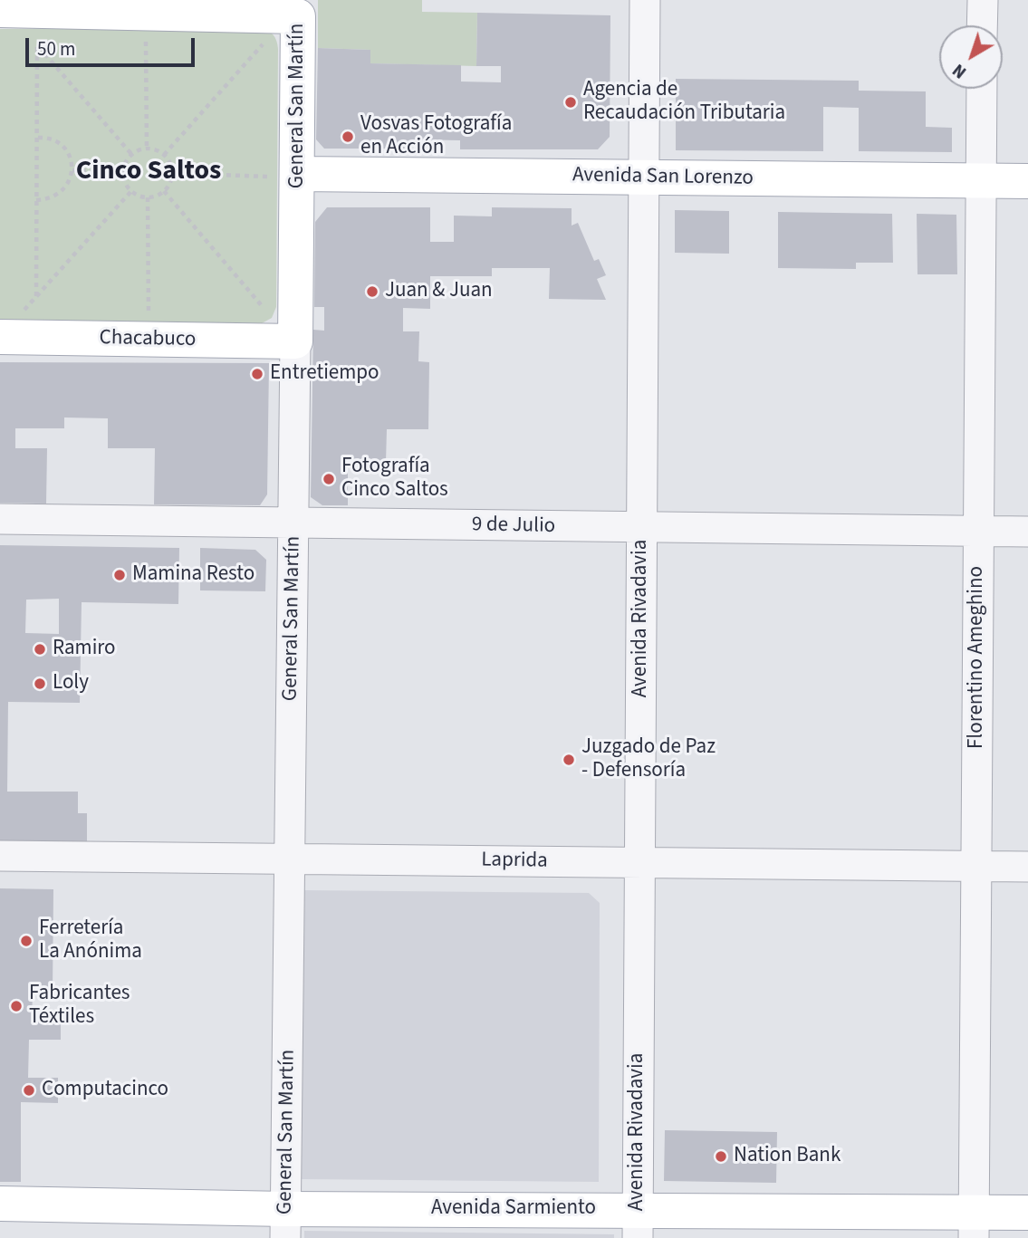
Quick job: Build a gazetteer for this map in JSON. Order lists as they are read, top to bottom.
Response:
{
  "streets": {
    "main road": [
      "General San Martín",
      "Avenida San Lorenzo",
      "Chacabuco",
      "Avenida Sarmiento"
    ],
    "street": [
      "9 de Julio",
      "Avenida Rivadavia",
      "Florentino Ameghino",
      "Laprida"
    ]
  },
  "crossings": [
    ["General San Martín", "Avenida San Lorenzo"],
    ["General San Martín", "Chacabuco"],
    ["General San Martín", "9 de Julio"],
    ["General San Martín", "Laprida"],
    ["General San Martín", "Avenida Sarmiento"],
    ["Avenida San Lorenzo", "Avenida Rivadavia"],
    ["Avenida San Lorenzo", "Florentino Ameghino"],
    ["9 de Julio", "Avenida Rivadavia"],
    ["9 de Julio", "Florentino Ameghino"],
    ["Avenida Rivadavia", "Laprida"],
    ["Avenida Rivadavia", "Avenida Sarmiento"],
    ["Florentino Ameghino", "Laprida"],
    ["Florentino Ameghino", "Avenida Sarmiento"]
  ],
  "districts": ["Cinco Saltos"],
  "places": [
    "Agencia de Recaudación Tributaria",
    "Vosvas Fotografía en Acción",
    "Juan & Juan",
    "Entretiempo",
    "Fotografía Cinco Saltos",
    "Mamina Resto",
    "Ramiro",
    "Loly",
    "Juzgado de Paz - Defensoría",
    "Ferretería La Anónima",
    "Fabricantes Téxtiles",
    "Computacinco",
    "Nation Bank"
  ],
  "scale_bar": "50 m",
  "north": "bottom left"
}
